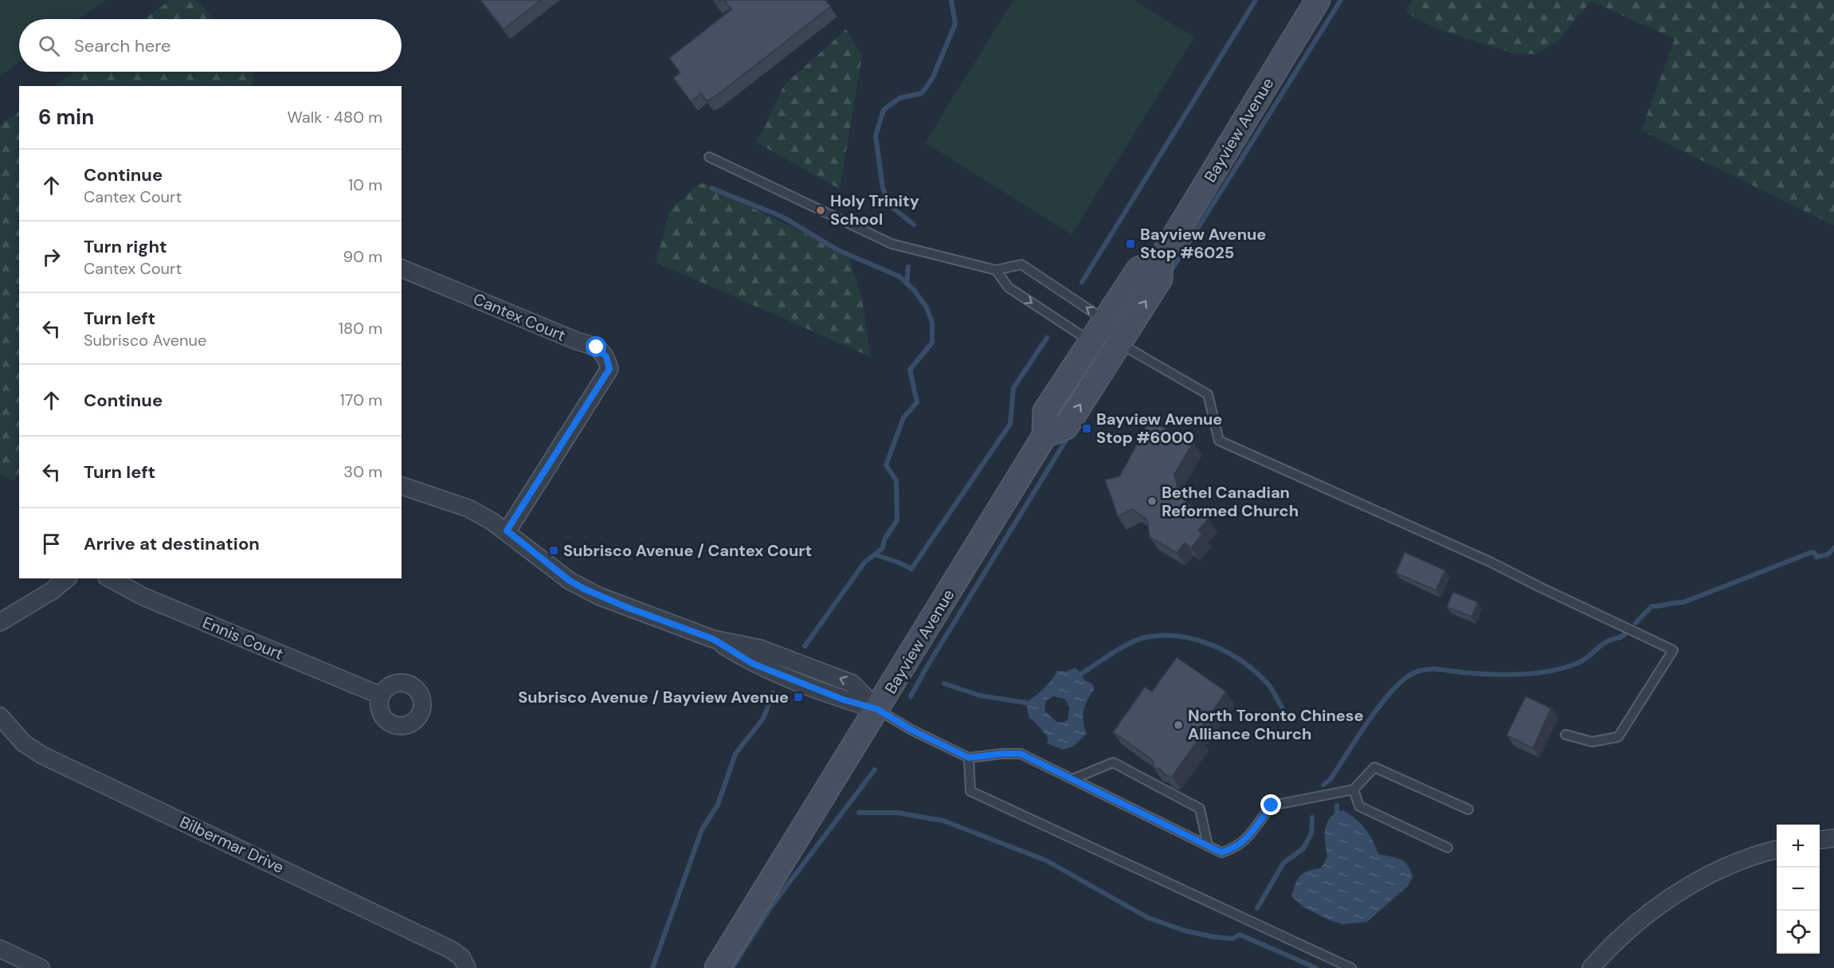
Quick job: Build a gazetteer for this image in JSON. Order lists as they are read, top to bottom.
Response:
{
  "streets": {
    "main road": ["Bayview Avenue"],
    "street": ["Cantex Court", "Ennis Court", "Bilbermar Drive"]
  },
  "places": {
    "other": ["Holy Trinity School", "Bethel Canadian Reformed Church", "North Toronto Chinese Alliance Church"],
    "transit": [
      "Bayview Avenue Stop #6025",
      "Bayview Avenue Stop #6000",
      "Subrisco Avenue / Cantex Court",
      "Subrisco Avenue / Bayview Avenue"
    ]
  },
  "page": {
    "search": "Search here",
    "heading": ["6 min", "Walk · 480 m"],
    "list": [
      ["Continue", "Cantex Court", "10 m"],
      ["Turn right", "Cantex Court", "90 m"],
      ["Turn left", "Subrisco Avenue", "180 m"],
      ["Continue", "170 m"],
      ["Turn left", "30 m"],
      "Arrive at destination"
    ],
    "map_buttons": ["+", "−"]
  }
}
